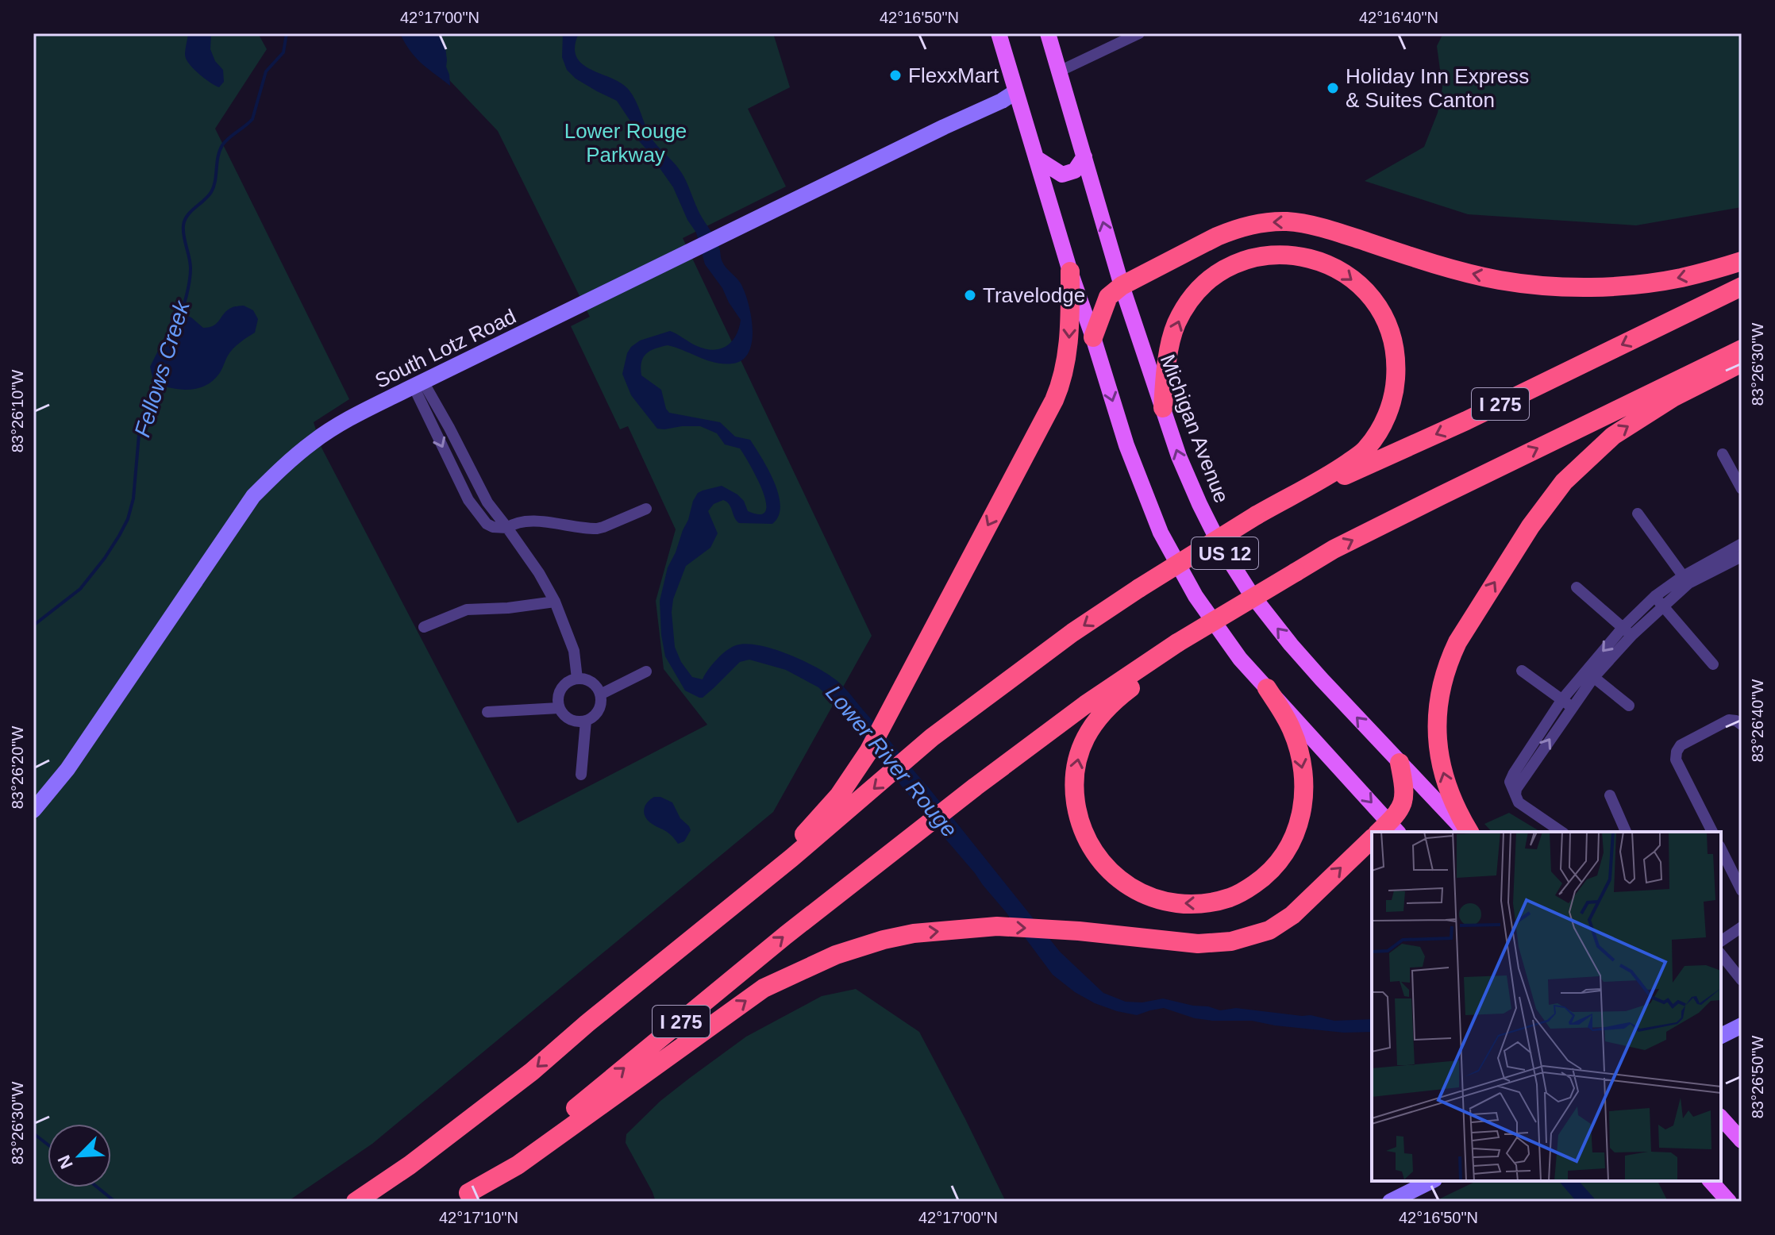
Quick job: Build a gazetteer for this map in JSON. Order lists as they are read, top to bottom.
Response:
{
  "streets": {
    "highway": ["I 275"],
    "main road": ["Michigan Avenue", "US 12"],
    "street": ["South Lotz Road"]
  },
  "crossings": [
    ["South Lotz Road", "US 12"]
  ],
  "water": ["Fellows Creek", "Lower River Rouge"],
  "parks": ["Lower Rouge Parkway"],
  "places": ["FlexxMart", "Holiday Inn Express & Suites Canton", "Travelodge"],
  "north": "bottom left",
  "coordinates": [
    "42°17'00\"N",
    "42°16'50\"N",
    "42°16'40\"N",
    "83°26'30\"W",
    "83°26'10\"W",
    "83°26'40\"W",
    "83°26'20\"W",
    "83°26'50\"W",
    "42°17'10\"N"
  ]
}
